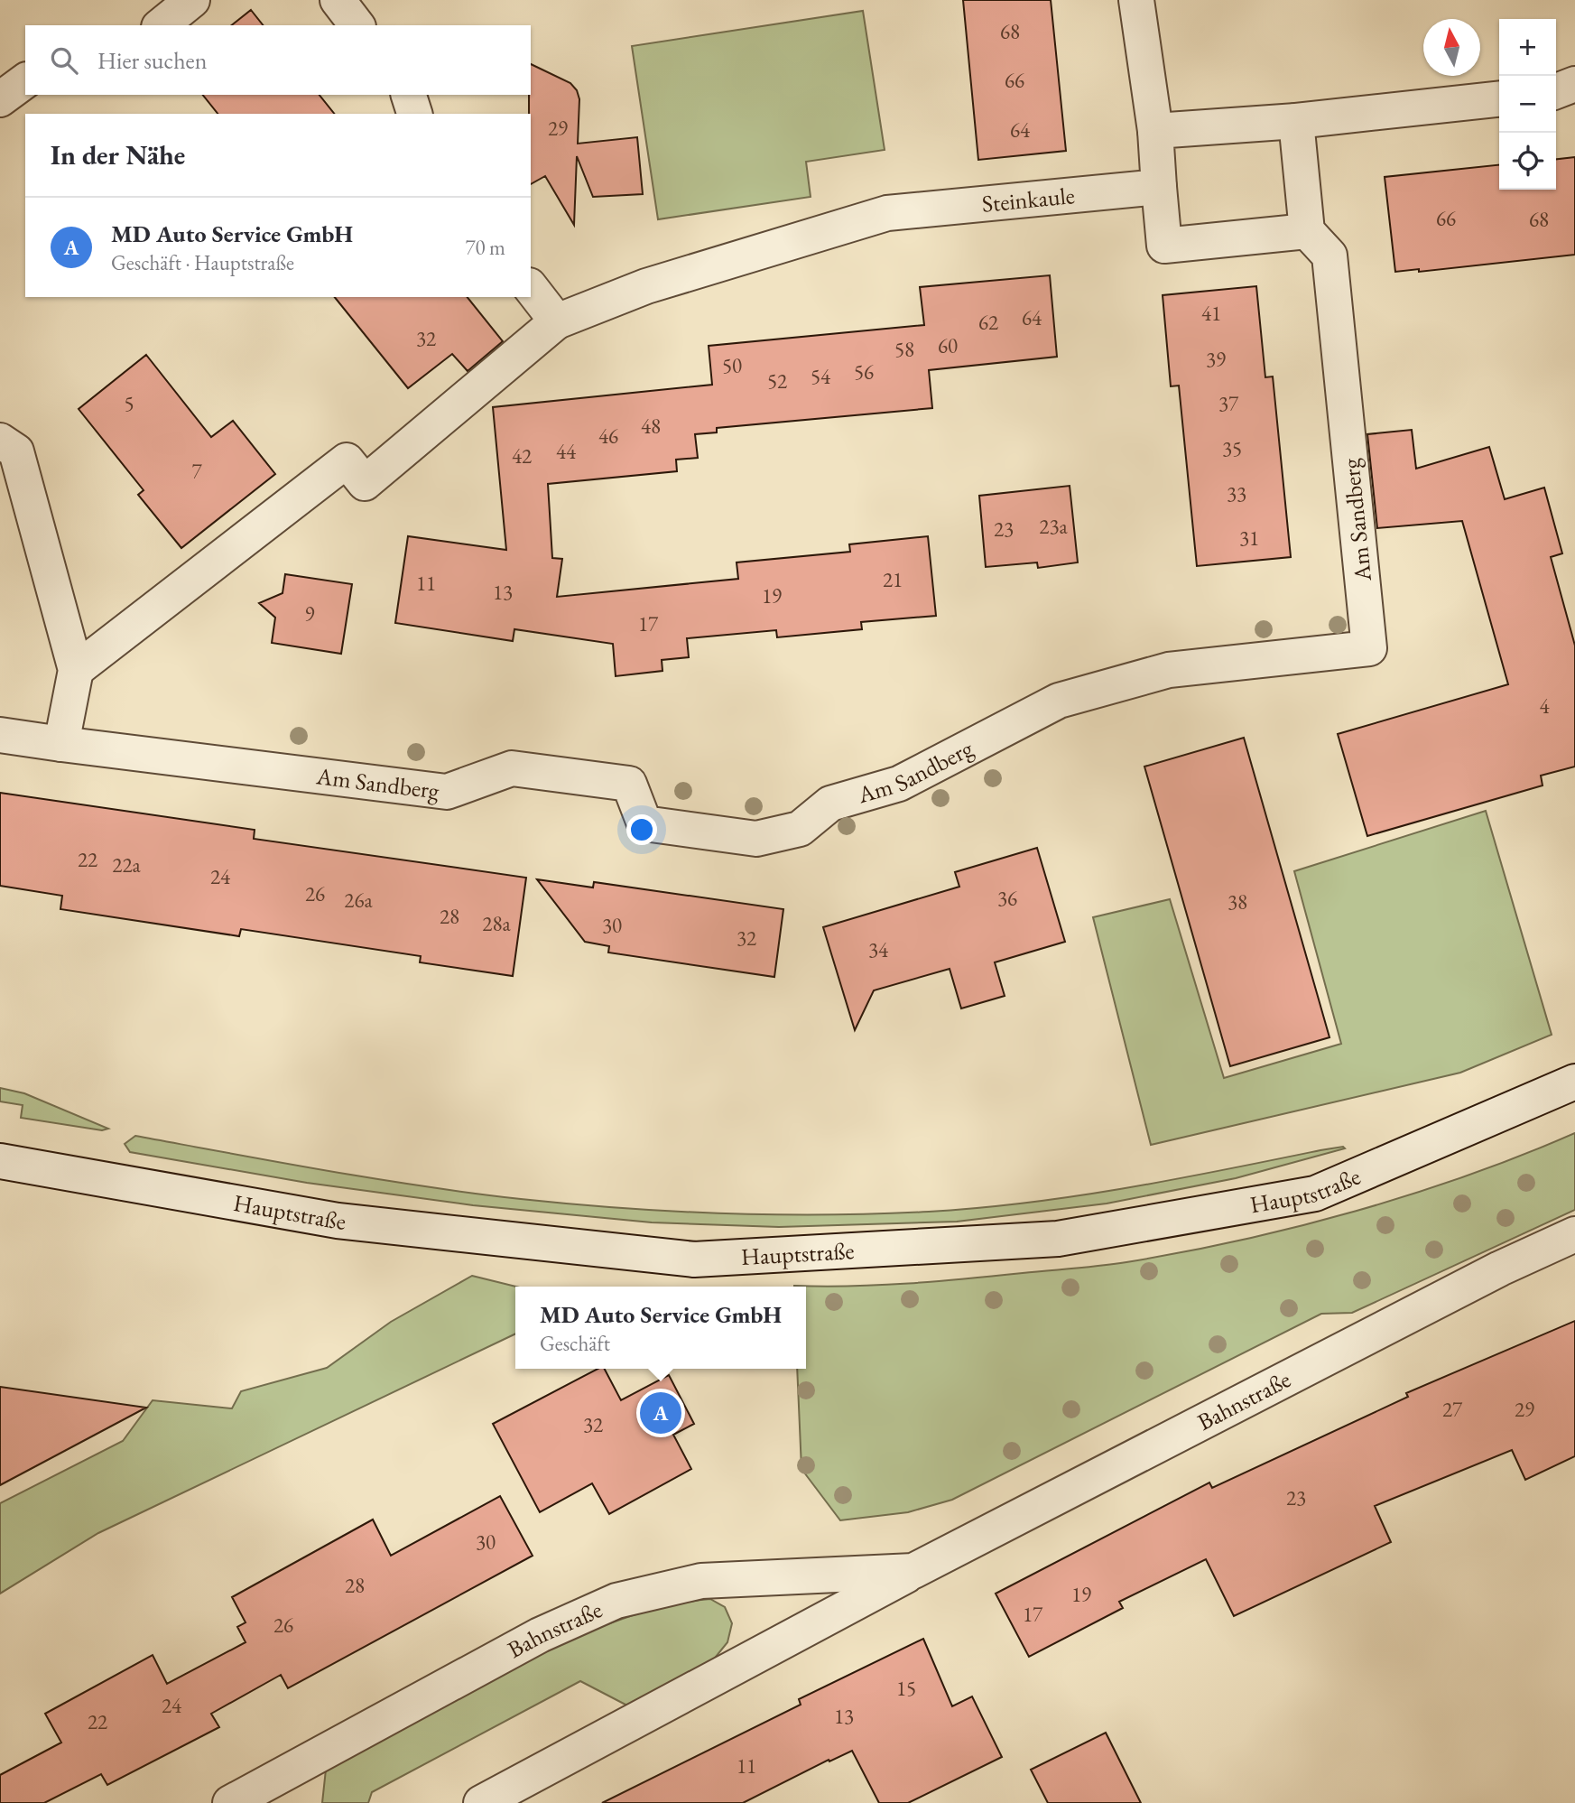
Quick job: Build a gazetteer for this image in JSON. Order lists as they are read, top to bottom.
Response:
{
  "streets": {
    "street": [
      "Steinkaule",
      "Am Sandberg",
      "Hauptstraße",
      "Bahnstraße"
    ]
  },
  "house_numbers": [
    "68",
    "66",
    "29",
    "64",
    "66",
    "68",
    "41",
    "64",
    "62",
    "32",
    "60",
    "58",
    "39",
    "50",
    "56",
    "54",
    "52",
    "5",
    "37",
    "48",
    "46",
    "35",
    "44",
    "42",
    "7",
    "33",
    "23a",
    "23",
    "31",
    "21",
    "11",
    "13",
    "19",
    "9",
    "17",
    "4",
    "22",
    "22a",
    "24",
    "26",
    "36",
    "26a",
    "38",
    "28",
    "28a",
    "30",
    "32",
    "34",
    "27",
    "29",
    "32",
    "23",
    "30",
    "28",
    "19",
    "17",
    "26",
    "15",
    "24",
    "13",
    "22",
    "11"
  ],
  "north": "top",
  "page": {
    "map_buttons": ["+", "−"],
    "search": "Hier suchen",
    "heading": "In der Nähe",
    "list": [
      {
        "mark": "A",
        "name": "MD Auto Service GmbH",
        "note": "Geschäft · Hauptstraße",
        "value": "70 m"
      }
    ],
    "popup": ["MD Auto Service GmbH", "Geschäft"],
    "pins": "A"
  }
}
